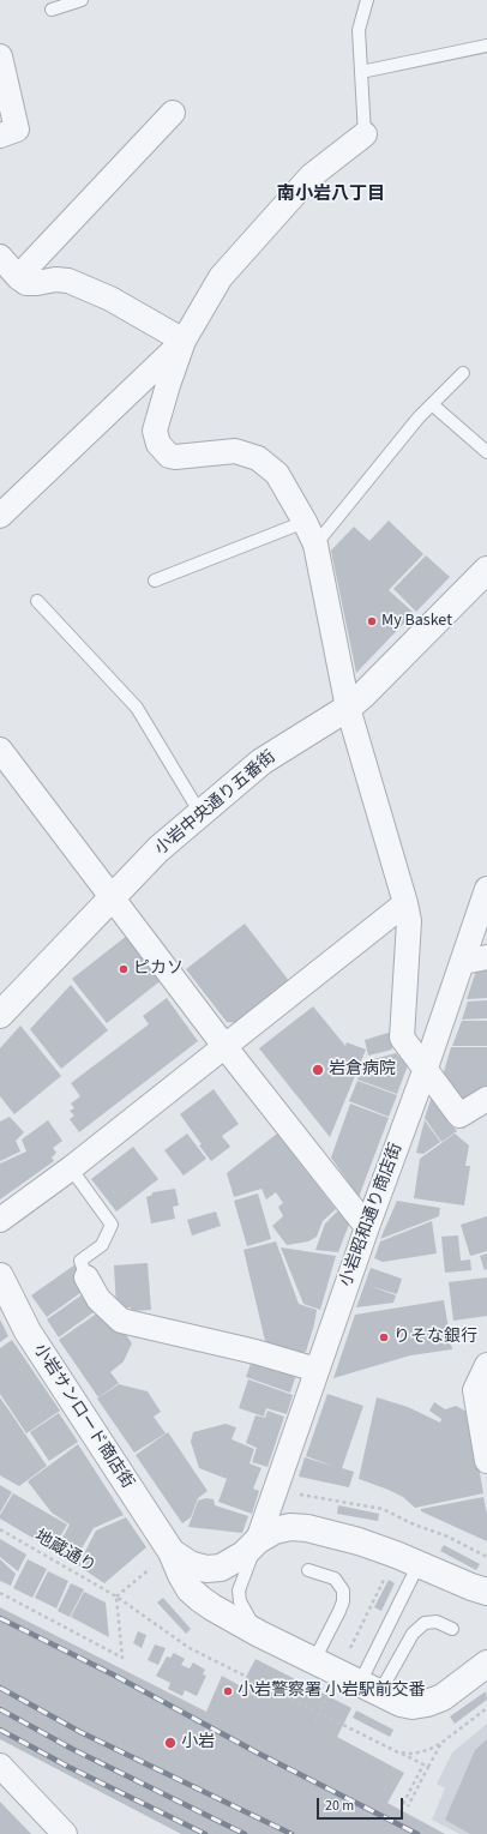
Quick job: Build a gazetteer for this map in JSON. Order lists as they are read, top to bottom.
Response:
{
  "streets": {
    "street": ["小岩中央通り五番街", "小岩昭和通り商店街", "小岩サンロード商店街"],
    "path": ["地蔵通り"]
  },
  "districts": ["南小岩八丁目"],
  "places": [
    "My Basket",
    "ピカソ",
    "岩倉病院",
    "りそな銀行",
    "小岩警察署 小岩駅前交番",
    "小岩"
  ],
  "scale_bar": "20 m"
}
